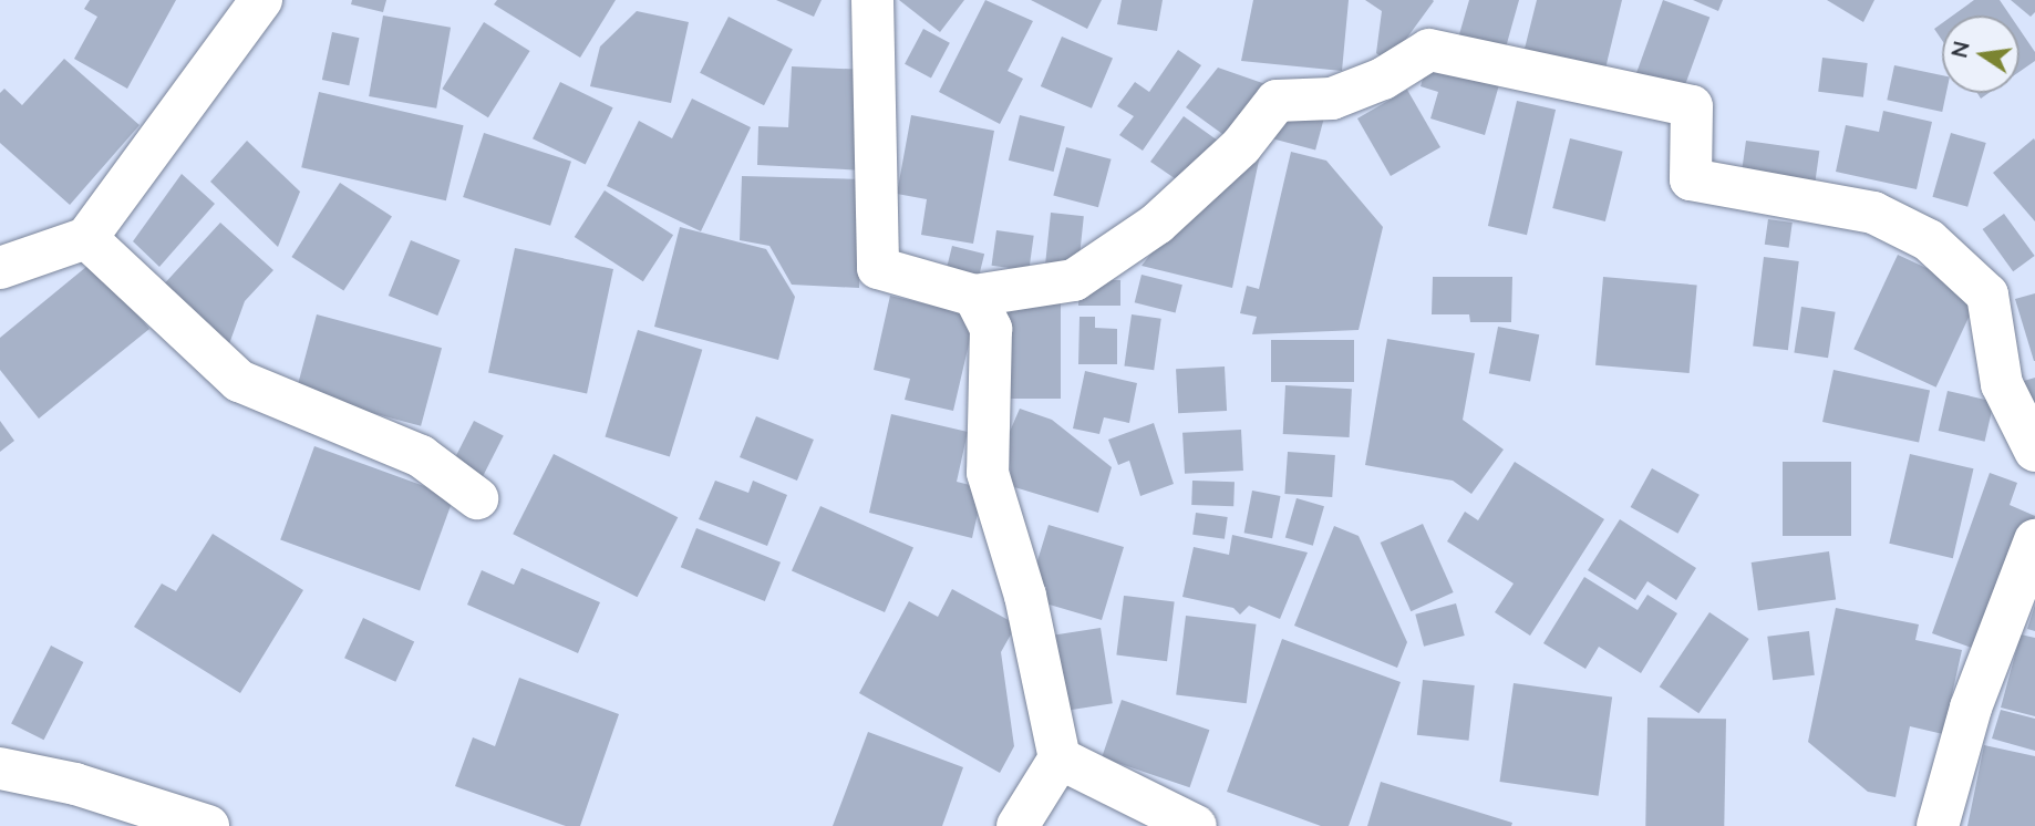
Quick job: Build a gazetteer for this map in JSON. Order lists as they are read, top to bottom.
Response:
{
  "north": "left"
}
